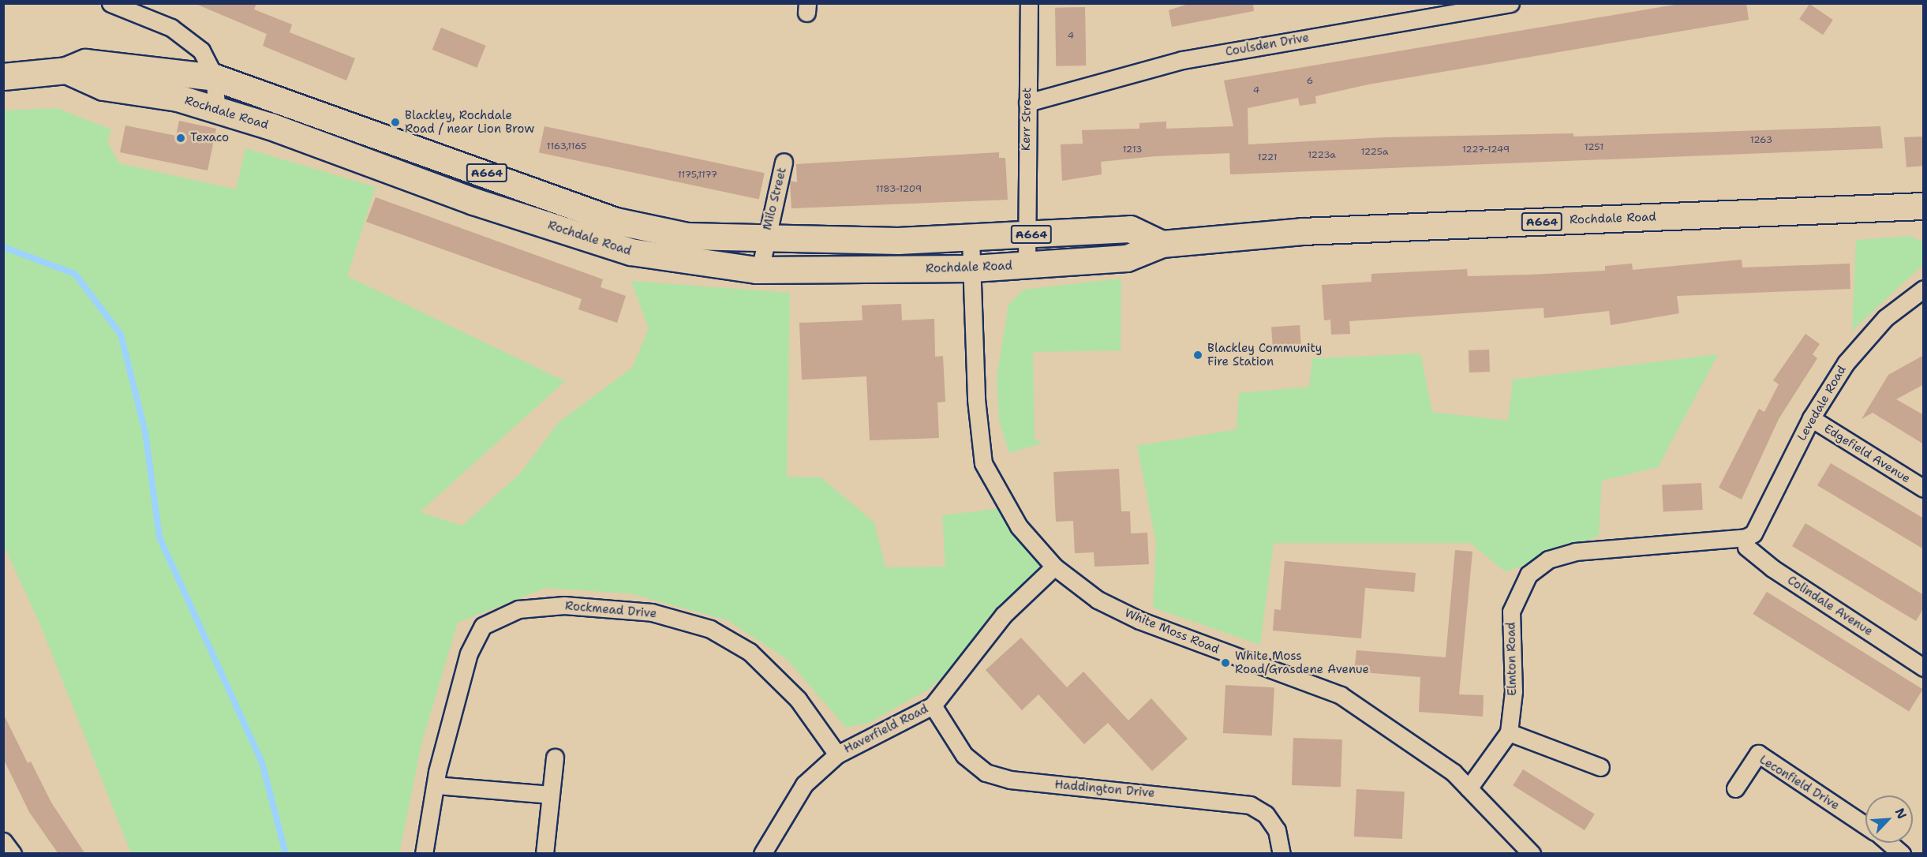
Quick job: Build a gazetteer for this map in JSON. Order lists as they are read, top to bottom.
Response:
{
  "streets": {
    "main road": ["Rochdale Road", "A664"],
    "street": [
      "Coulsden Drive",
      "Kerr Street",
      "Milo Street",
      "Levedale Road",
      "Edgefield Avenue",
      "Colindale Avenue",
      "Rockmead Drive",
      "White Moss Road",
      "Elmton Road",
      "Haverfield Road",
      "Leconfield Drive",
      "Haddington Drive"
    ]
  },
  "crossings": [
    ["Coulsden Drive", "Kerr Street"],
    ["Rochdale Road", "Kerr Street"],
    ["Rochdale Road", "Milo Street"],
    ["Rochdale Road", "White Moss Road"],
    ["Levedale Road", "Edgefield Avenue"],
    ["Levedale Road", "Colindale Avenue"],
    ["Levedale Road", "Elmton Road"],
    ["Colindale Avenue", "Elmton Road"],
    ["Rockmead Drive", "Haverfield Road"],
    ["White Moss Road", "Elmton Road"],
    ["White Moss Road", "Haverfield Road"],
    ["Haverfield Road", "Haddington Drive"]
  ],
  "places": [
    "Blackley, Rochdale Road / near Lion Brow",
    "Texaco",
    "Blackley Community Fire Station",
    "White Moss Road/Grasdene Avenue"
  ],
  "house_numbers": [
    "4",
    "6",
    "4",
    "1263",
    "1163,1165",
    "1251",
    "1213",
    "1227-1249",
    "1225a",
    "1223a",
    "1221",
    "1175,1177",
    "1183-1209"
  ],
  "north": "top right"
}
